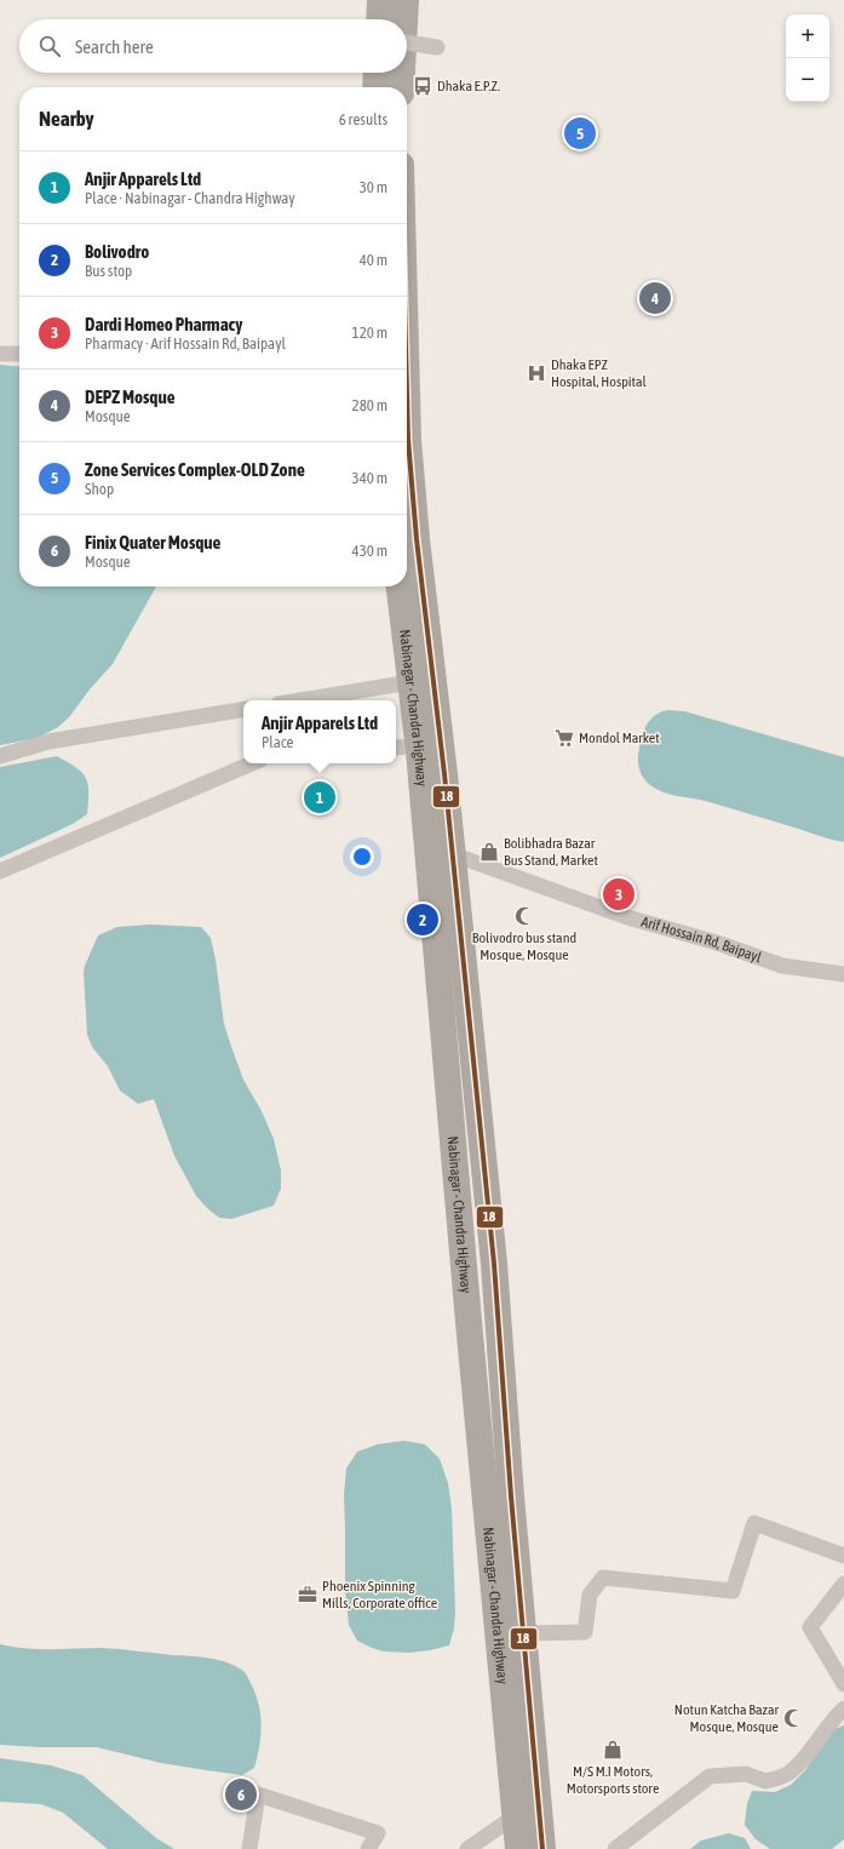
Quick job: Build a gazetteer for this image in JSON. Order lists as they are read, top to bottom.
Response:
{
  "streets": {
    "highway": ["Nabinagar - Chandra Highway"],
    "street": ["Arif Hossain Rd, Baipayl"]
  },
  "crossings": [
    ["Nabinagar - Chandra Highway", "Arif Hossain Rd, Baipayl"]
  ],
  "places": {
    "bus stop": ["Dhaka E.P.Z."],
    "hospital": ["Dhaka EPZ Hospital, Hospital"],
    "supermarket": ["Mondol Market"],
    "shop": ["Bolibhadra Bazar Bus Stand, Market", "M/S M.I Motors, Motorsports store"],
    "mosque": ["Bolivodro bus stand Mosque, Mosque", "Notun Katcha Bazar Mosque, Mosque"],
    "office": ["Phoenix Spinning Mills, Corporate office"]
  },
  "lines": ["transit line 18"],
  "page": {
    "map_buttons": ["+", "−"],
    "search": "Search here",
    "heading": ["Nearby", "6 results"],
    "pins": [
      "5",
      "4",
      "1",
      "3",
      "2",
      "6"
    ],
    "list": [
      {
        "mark": "1",
        "name": "Anjir Apparels Ltd",
        "note": "Place · Nabinagar - Chandra Highway",
        "value": "30 m"
      },
      {
        "mark": "2",
        "name": "Bolivodro",
        "note": "Bus stop",
        "value": "40 m"
      },
      {
        "mark": "3",
        "name": "Dardi Homeo Pharmacy",
        "note": "Pharmacy · Arif Hossain Rd, Baipayl",
        "value": "120 m"
      },
      {
        "mark": "4",
        "name": "DEPZ Mosque",
        "note": "Mosque",
        "value": "280 m"
      },
      {
        "mark": "5",
        "name": "Zone Services Complex-OLD Zone",
        "note": "Shop",
        "value": "340 m"
      },
      {
        "mark": "6",
        "name": "Finix Quater Mosque",
        "note": "Mosque",
        "value": "430 m"
      }
    ],
    "popup": ["Anjir Apparels Ltd", "Place"]
  }
}
